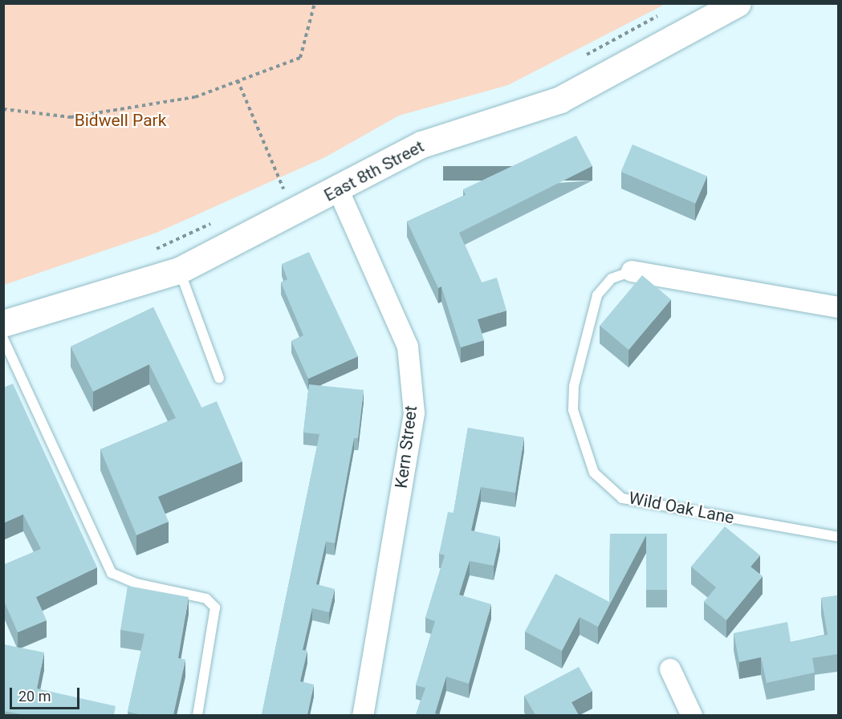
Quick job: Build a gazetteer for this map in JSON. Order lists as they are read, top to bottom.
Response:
{
  "streets": {
    "street": ["East 8th Street", "Kern Street", "Wild Oak Lane"]
  },
  "crossings": [
    ["East 8th Street", "Kern Street"]
  ],
  "parks": ["Bidwell Park"],
  "scale_bar": "20 m"
}
